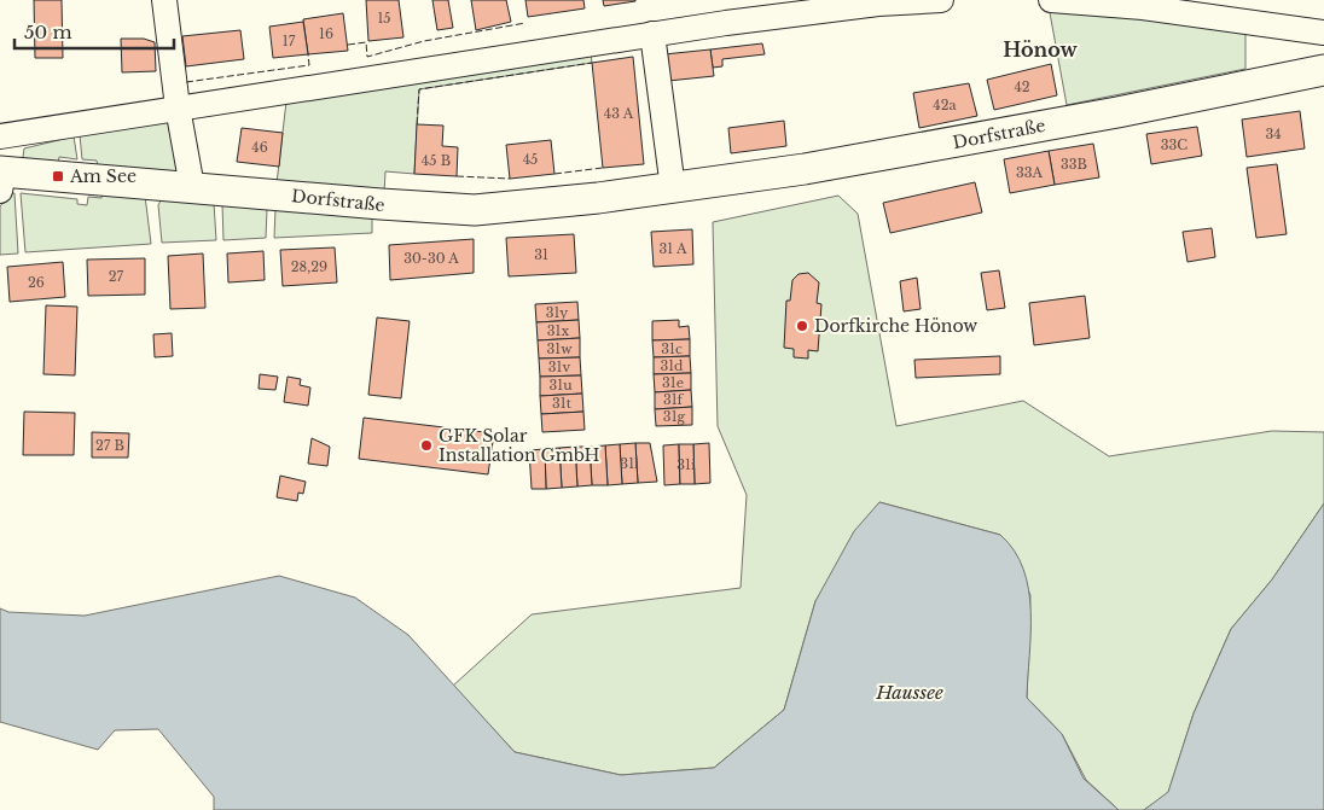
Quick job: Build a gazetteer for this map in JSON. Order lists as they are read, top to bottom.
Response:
{
  "streets": {
    "main road": ["Dorfstraße"]
  },
  "districts": ["Hönow"],
  "water": ["Haussee"],
  "places": {
    "transit": ["Am See"],
    "other": ["Dorfkirche Hönow", "GFK Solar Installation GmbH"]
  },
  "house_numbers": [
    "15",
    "16",
    "17",
    "42",
    "42a",
    "43 A",
    "34",
    "33C",
    "46",
    "45",
    "45 B",
    "33B",
    "33A",
    "31 A",
    "31",
    "30-30 A",
    "28,29",
    "27",
    "26",
    "31y",
    "31x",
    "31w",
    "31c",
    "31d",
    "31v",
    "31e",
    "31u",
    "31f",
    "31t",
    "31g",
    "27 B",
    "31l",
    "31i"
  ],
  "scale_bar": "50 m"
}
